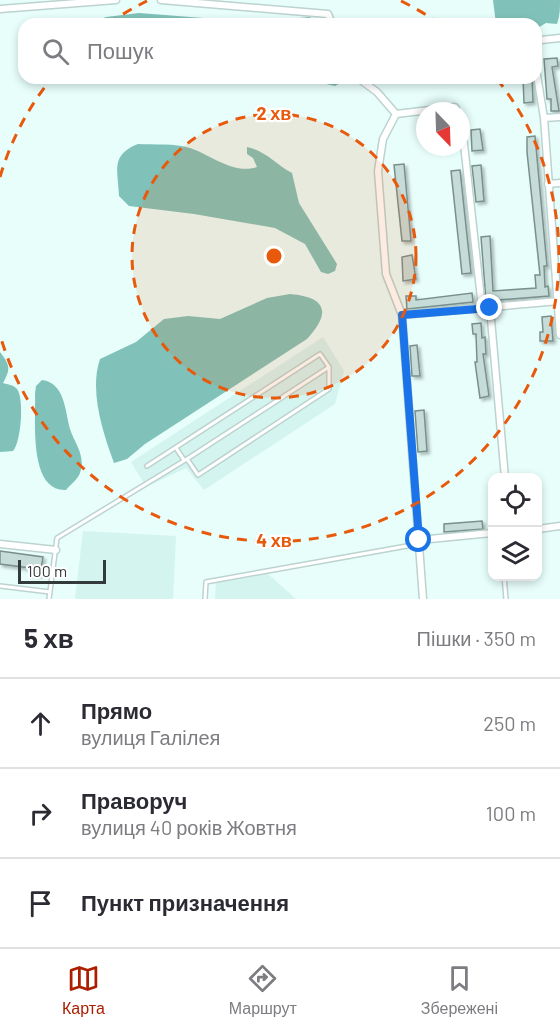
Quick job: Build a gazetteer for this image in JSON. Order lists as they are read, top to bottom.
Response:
{
  "scale_bar": "100 m",
  "north": "bottom right",
  "page": {
    "search": "Пошук",
    "scale": "100 m",
    "heading": ["5 хв", "Пішки · 350 m"],
    "list": [
      ["Прямо", "вулиця Галілея", "250 m"],
      ["Праворуч", "вулиця 40 років Жовтня", "100 m"],
      "Пункт призначення"
    ],
    "nav": ["Карта", "Маршрут", "Збережені"]
  },
  "rings": ["2 хв", "4 хв"]
}
